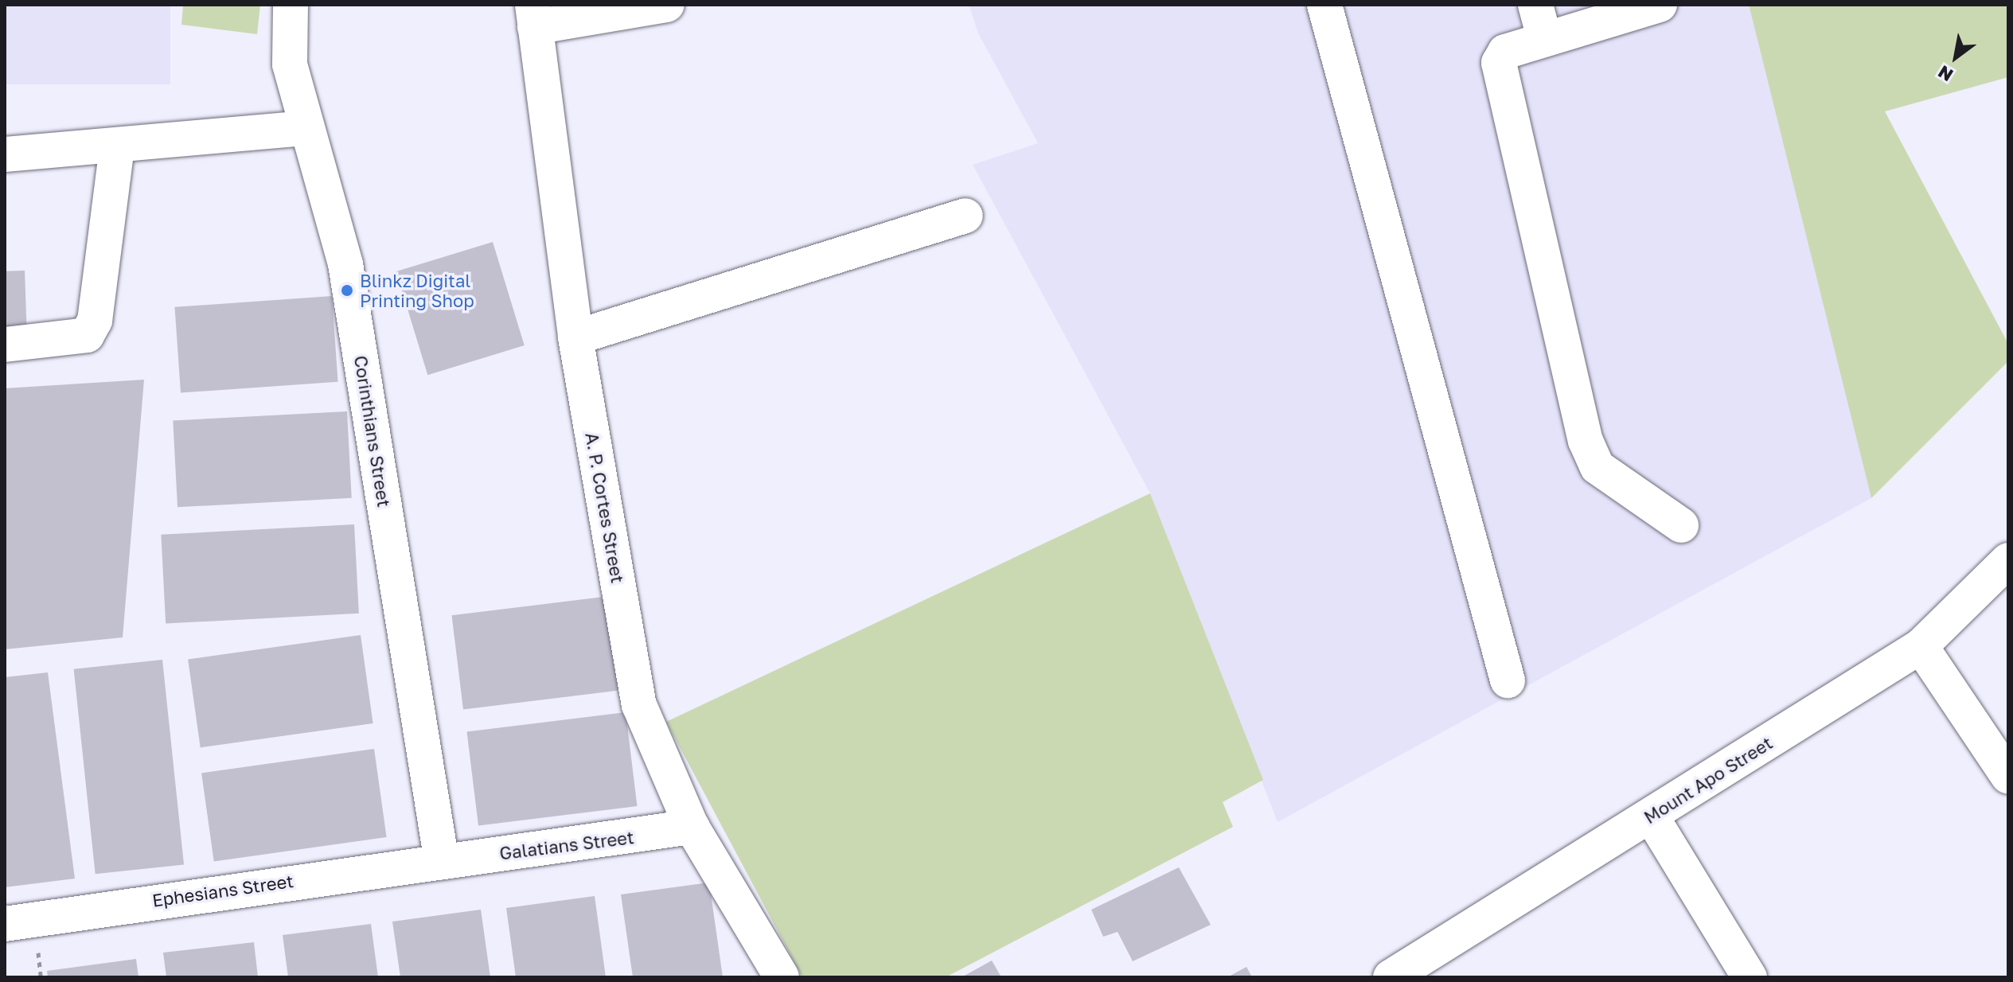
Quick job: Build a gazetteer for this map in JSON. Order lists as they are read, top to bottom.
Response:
{
  "streets": {
    "street": [
      "Corinthians Street",
      "A. P. Cortes Street",
      "Mount Apo Street",
      "Galatians Street",
      "Ephesians Street"
    ]
  },
  "crossings": [
    ["Corinthians Street", "Galatians Street"],
    ["Corinthians Street", "Ephesians Street"],
    ["A. P. Cortes Street", "Galatians Street"],
    ["Galatians Street", "Ephesians Street"]
  ],
  "places": ["Blinkz Digital Printing Shop"],
  "north": "bottom left"
}
